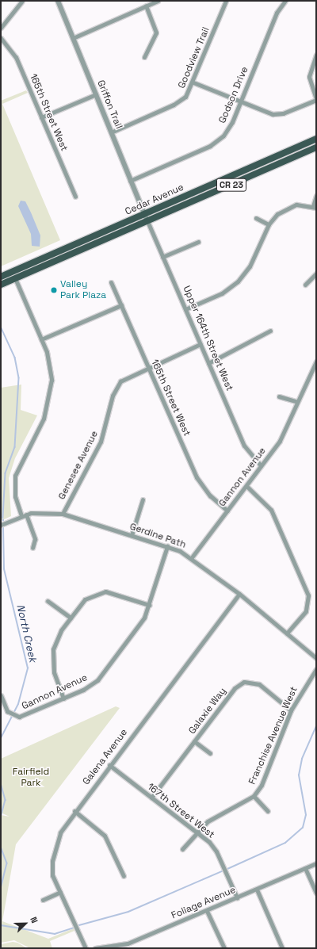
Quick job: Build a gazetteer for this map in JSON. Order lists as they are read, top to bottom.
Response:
{
  "streets": {
    "main road": ["CR 23", "Cedar Avenue"],
    "street": [
      "Goodview Trail",
      "Godson Drive",
      "Griffon Trail",
      "165th Street West",
      "Upper 164th Street West",
      "Genesee Avenue",
      "Gannon Avenue",
      "Gerdine Path",
      "Galaxie Way",
      "Franchise Avenue West",
      "Galena Avenue",
      "167th Street West",
      "Foliage Avenue"
    ]
  },
  "crossings": [
    ["Goodview Trail", "Griffon Trail"],
    ["Godson Drive", "Griffon Trail"],
    ["Griffon Trail", "Cedar Avenue"],
    ["Griffon Trail", "Upper 164th Street West"],
    ["165th Street West", "Genesee Avenue"],
    ["165th Street West", "Gannon Avenue"],
    ["Cedar Avenue", "Upper 164th Street West"],
    ["Upper 164th Street West", "Genesee Avenue"],
    ["Upper 164th Street West", "Gannon Avenue"],
    ["Genesee Avenue", "Gerdine Path"],
    ["Gannon Avenue", "Gerdine Path"],
    ["Gerdine Path", "Galena Avenue"],
    ["Galaxie Way", "Franchise Avenue West"],
    ["Galaxie Way", "167th Street West"],
    ["Franchise Avenue West", "167th Street West"],
    ["Galena Avenue", "167th Street West"],
    ["167th Street West", "Foliage Avenue"]
  ],
  "water": ["North Creek"],
  "parks": ["Fairfield Park"],
  "places": ["Valley Park Plaza"],
  "north": "top right"
}
